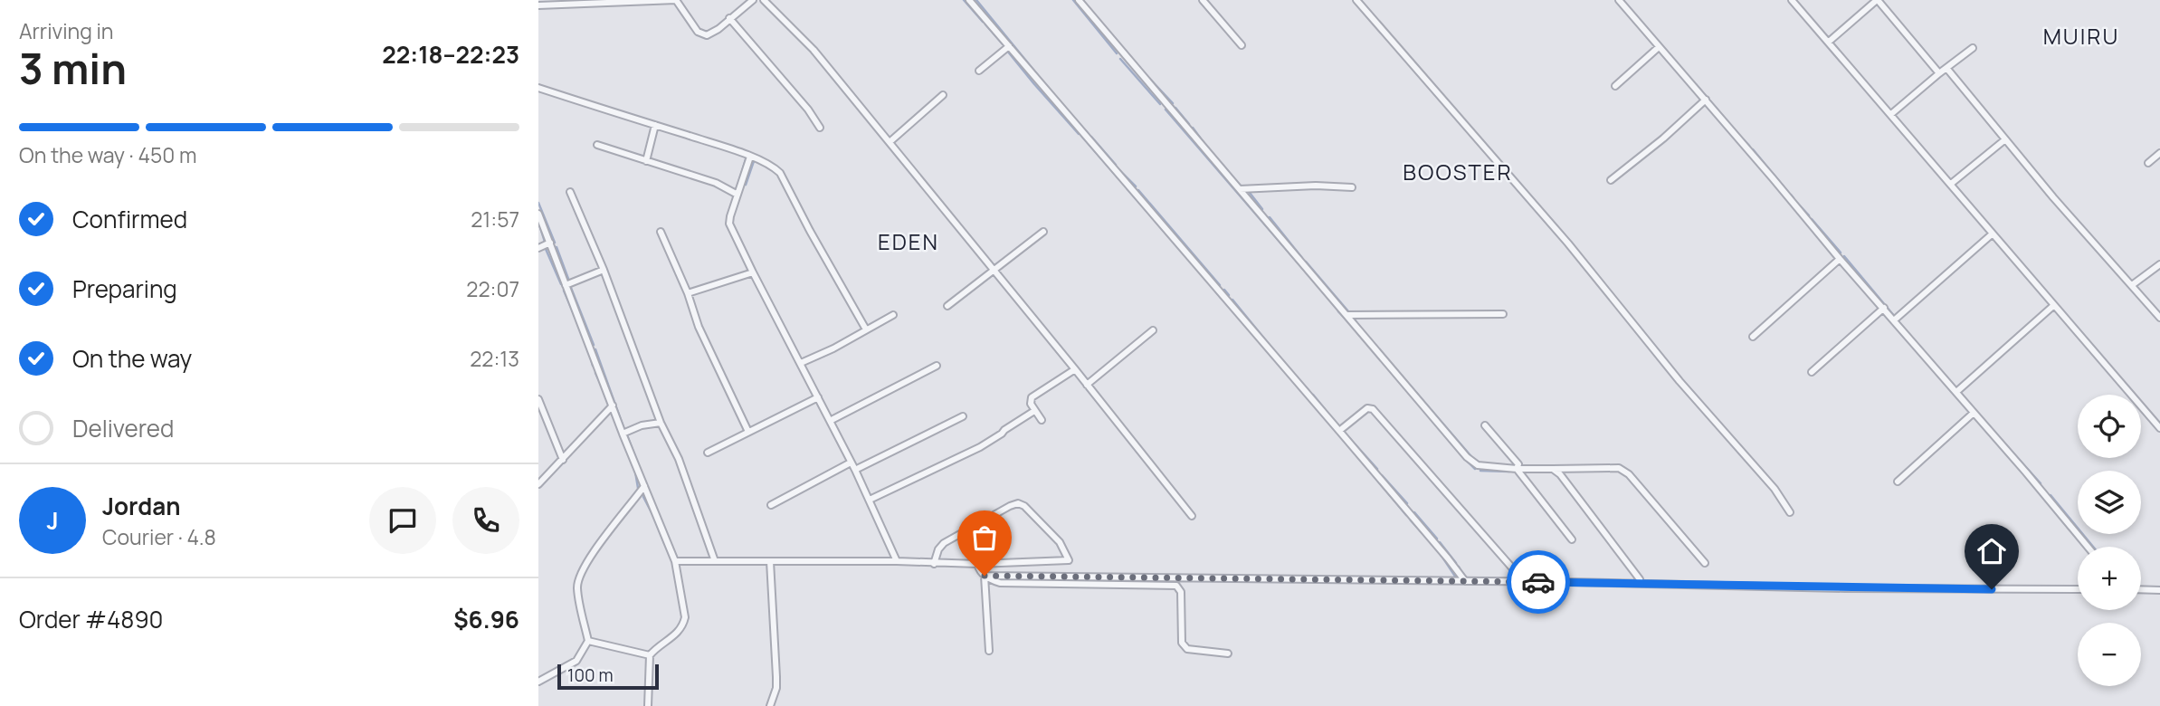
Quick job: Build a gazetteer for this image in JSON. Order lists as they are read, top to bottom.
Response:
{
  "districts": ["MUIRU", "BOOSTER", "EDEN"],
  "scale_bar": "100 m",
  "page": {
    "heading": ["3 min", "Arriving in", "22:18–22:23"],
    "panel": [
      "Jordan",
      "Courier · 4.8",
      "Order #4890",
      "$6.96"
    ],
    "bar": "On the way · 450 m",
    "list": [
      ["Confirmed", "21:57"],
      ["Preparing", "22:07"],
      ["On the way", "22:13"],
      "Delivered"
    ],
    "map_buttons": ["+", "−"],
    "round": "J",
    "scale": "100 m"
  }
}
